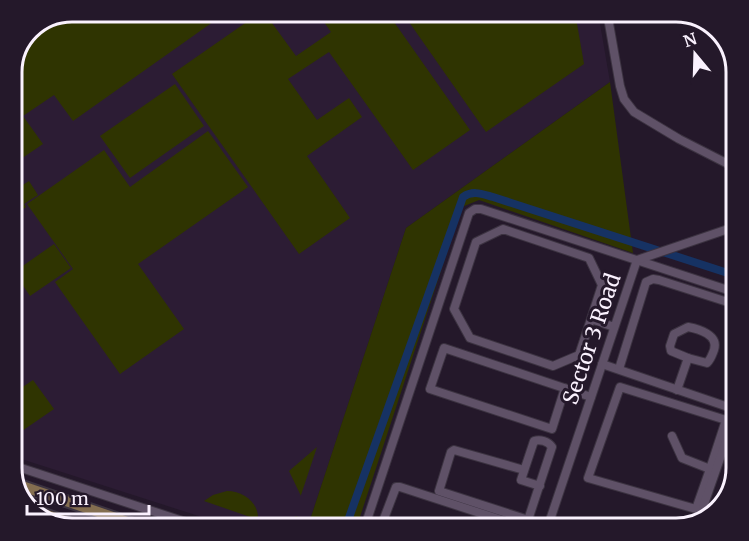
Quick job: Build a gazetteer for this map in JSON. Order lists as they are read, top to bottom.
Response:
{
  "streets": {
    "street": ["Sector 3 Road"]
  },
  "scale_bar": "100 m",
  "north": "top"
}
